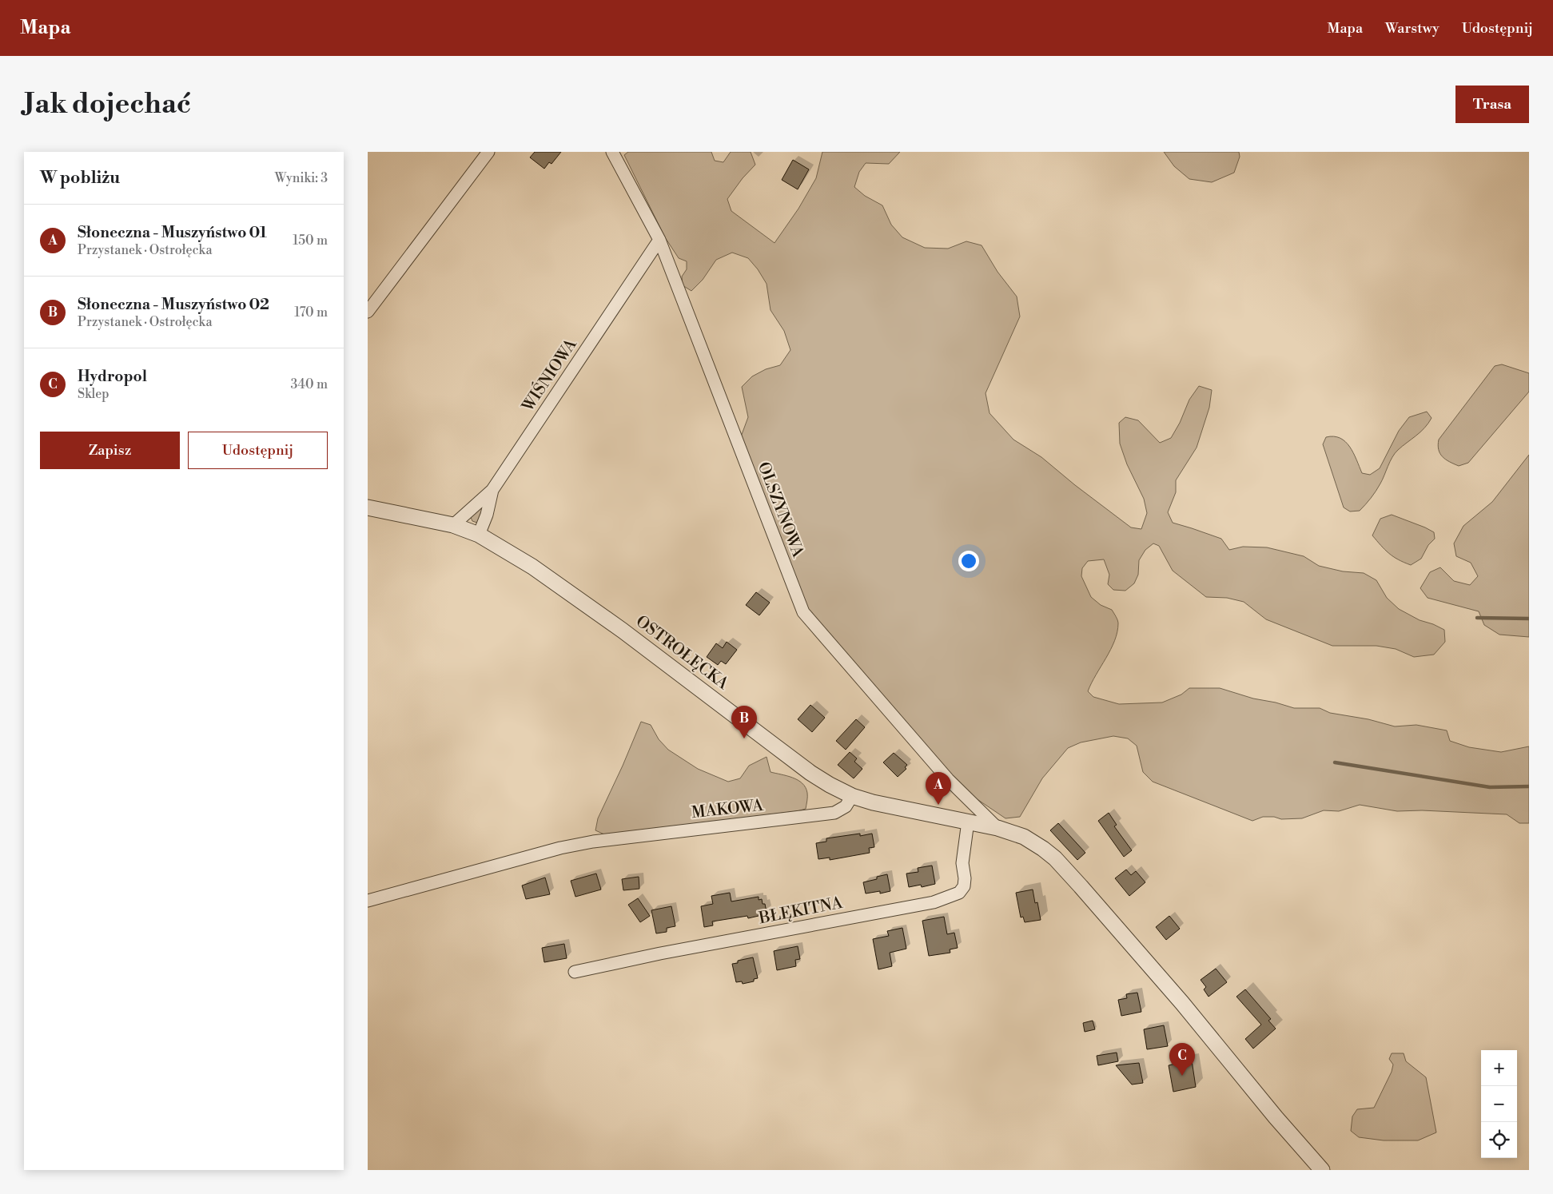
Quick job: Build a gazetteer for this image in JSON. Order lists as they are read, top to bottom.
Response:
{
  "streets": {
    "street": [
      "WIŚNIOWA",
      "OLSZYNOWA",
      "OSTROŁĘCKA",
      "MAKOWA",
      "BŁĘKITNA"
    ]
  },
  "crossings": [
    ["WIŚNIOWA", "OLSZYNOWA"],
    ["WIŚNIOWA", "OSTROŁĘCKA"],
    ["OLSZYNOWA", "OSTROŁĘCKA"],
    ["OSTROŁĘCKA", "MAKOWA"],
    ["OSTROŁĘCKA", "BŁĘKITNA"]
  ],
  "page": {
    "header": "Mapa",
    "nav": ["Mapa", "Warstwy", "Udostępnij"],
    "buttons": [
      "Trasa",
      ["Zapisz", "Udostępnij"]
    ],
    "title": "Jak dojechać",
    "heading": ["W pobliżu", "Wyniki: 3"],
    "list": [
      {
        "mark": "A",
        "name": "Słoneczna - Muszyństwo 01",
        "note": "Przystanek · Ostrołęcka",
        "value": "150 m"
      },
      {
        "mark": "B",
        "name": "Słoneczna - Muszyństwo 02",
        "note": "Przystanek · Ostrołęcka",
        "value": "170 m"
      },
      {
        "mark": "C",
        "name": "Hydropol",
        "note": "Sklep",
        "value": "340 m"
      }
    ],
    "pins": ["B", "A", "C"],
    "map_buttons": ["+", "−"]
  }
}
